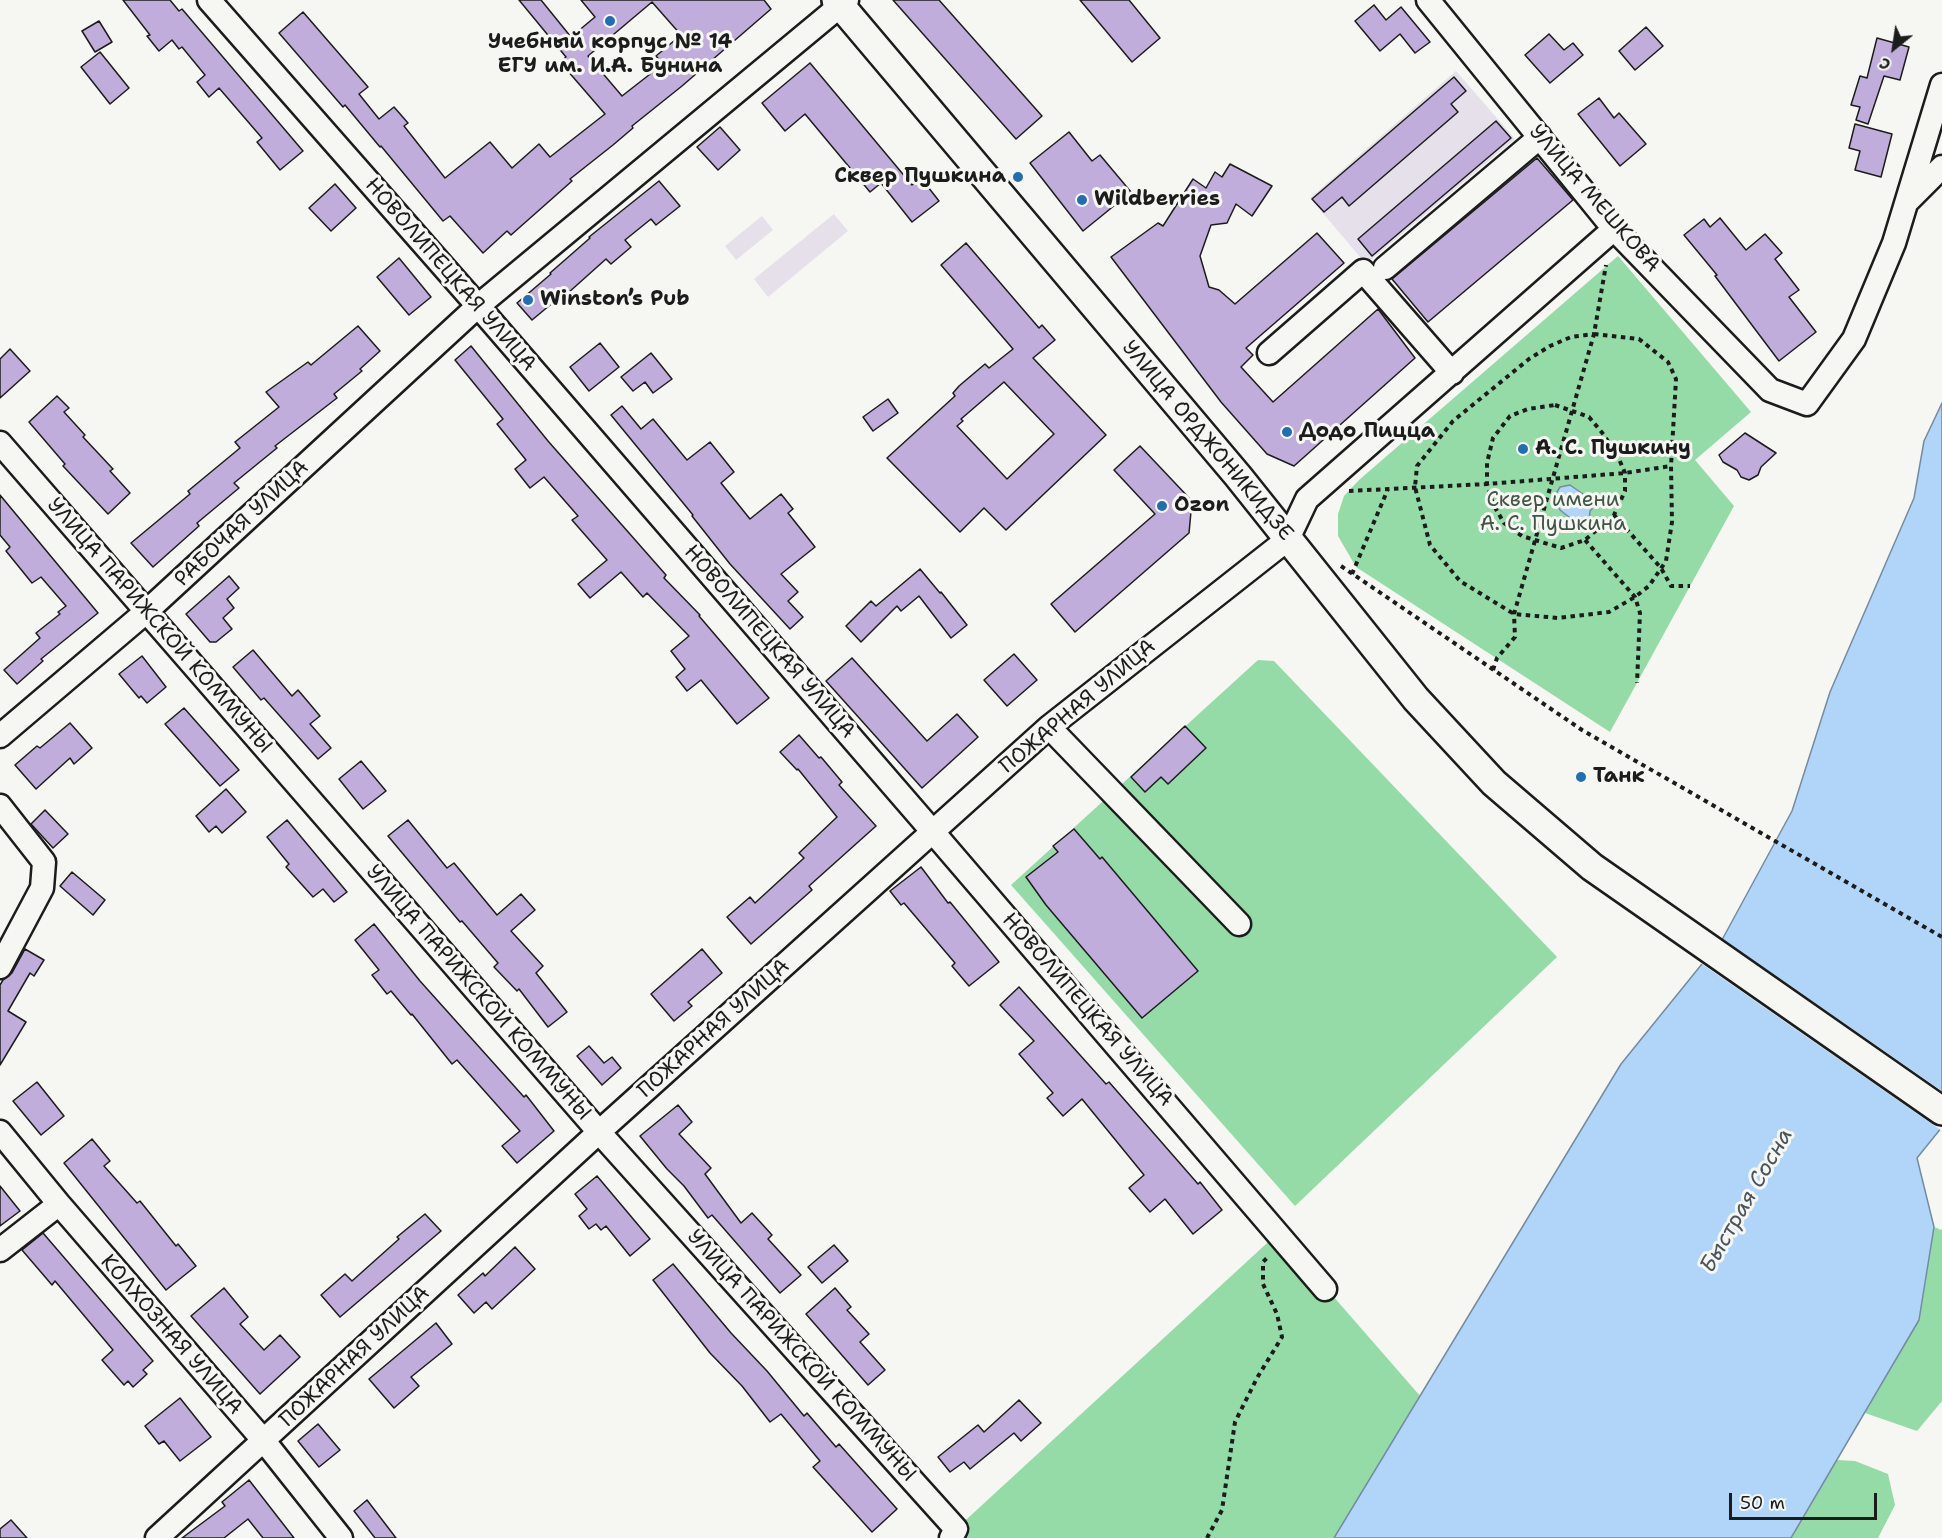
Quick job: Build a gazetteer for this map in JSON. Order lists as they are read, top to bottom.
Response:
{
  "streets": {
    "main road": ["УЛИЦА ОРДЖОНИКИДЗЕ"],
    "street": [
      "УЛИЦА МЕШКОВА",
      "НОВОЛИПЕЦКАЯ УЛИЦА",
      "РАБОЧАЯ УЛИЦА",
      "УЛИЦА ПАРИЖСКОЙ КОММУНЫ",
      "ПОЖАРНАЯ УЛИЦА",
      "КОЛХОЗНАЯ УЛИЦА"
    ]
  },
  "crossings": [
    ["НОВОЛИПЕЦКАЯ УЛИЦА", "РАБОЧАЯ УЛИЦА"],
    ["НОВОЛИПЕЦКАЯ УЛИЦА", "ПОЖАРНАЯ УЛИЦА"],
    ["УЛИЦА ОРДЖОНИКИДЗЕ", "РАБОЧАЯ УЛИЦА"],
    ["УЛИЦА ОРДЖОНИКИДЗЕ", "ПОЖАРНАЯ УЛИЦА"],
    ["РАБОЧАЯ УЛИЦА", "УЛИЦА ПАРИЖСКОЙ КОММУНЫ"],
    ["УЛИЦА ПАРИЖСКОЙ КОММУНЫ", "ПОЖАРНАЯ УЛИЦА"],
    ["ПОЖАРНАЯ УЛИЦА", "КОЛХОЗНАЯ УЛИЦА"]
  ],
  "water": ["Быстрая Сосна"],
  "parks": ["Сквер имени А. С. Пушкина"],
  "places": [
    "Учебный корпус № 14 ЕГУ им. И.А. Бунина",
    "Сквер Пушкина",
    "Wildberries",
    "Winston’s Pub",
    "Додо Пицца",
    "А. С. Пушкину",
    "Ozon",
    "Танк"
  ],
  "scale_bar": "50 m",
  "north": "bottom left"
}
